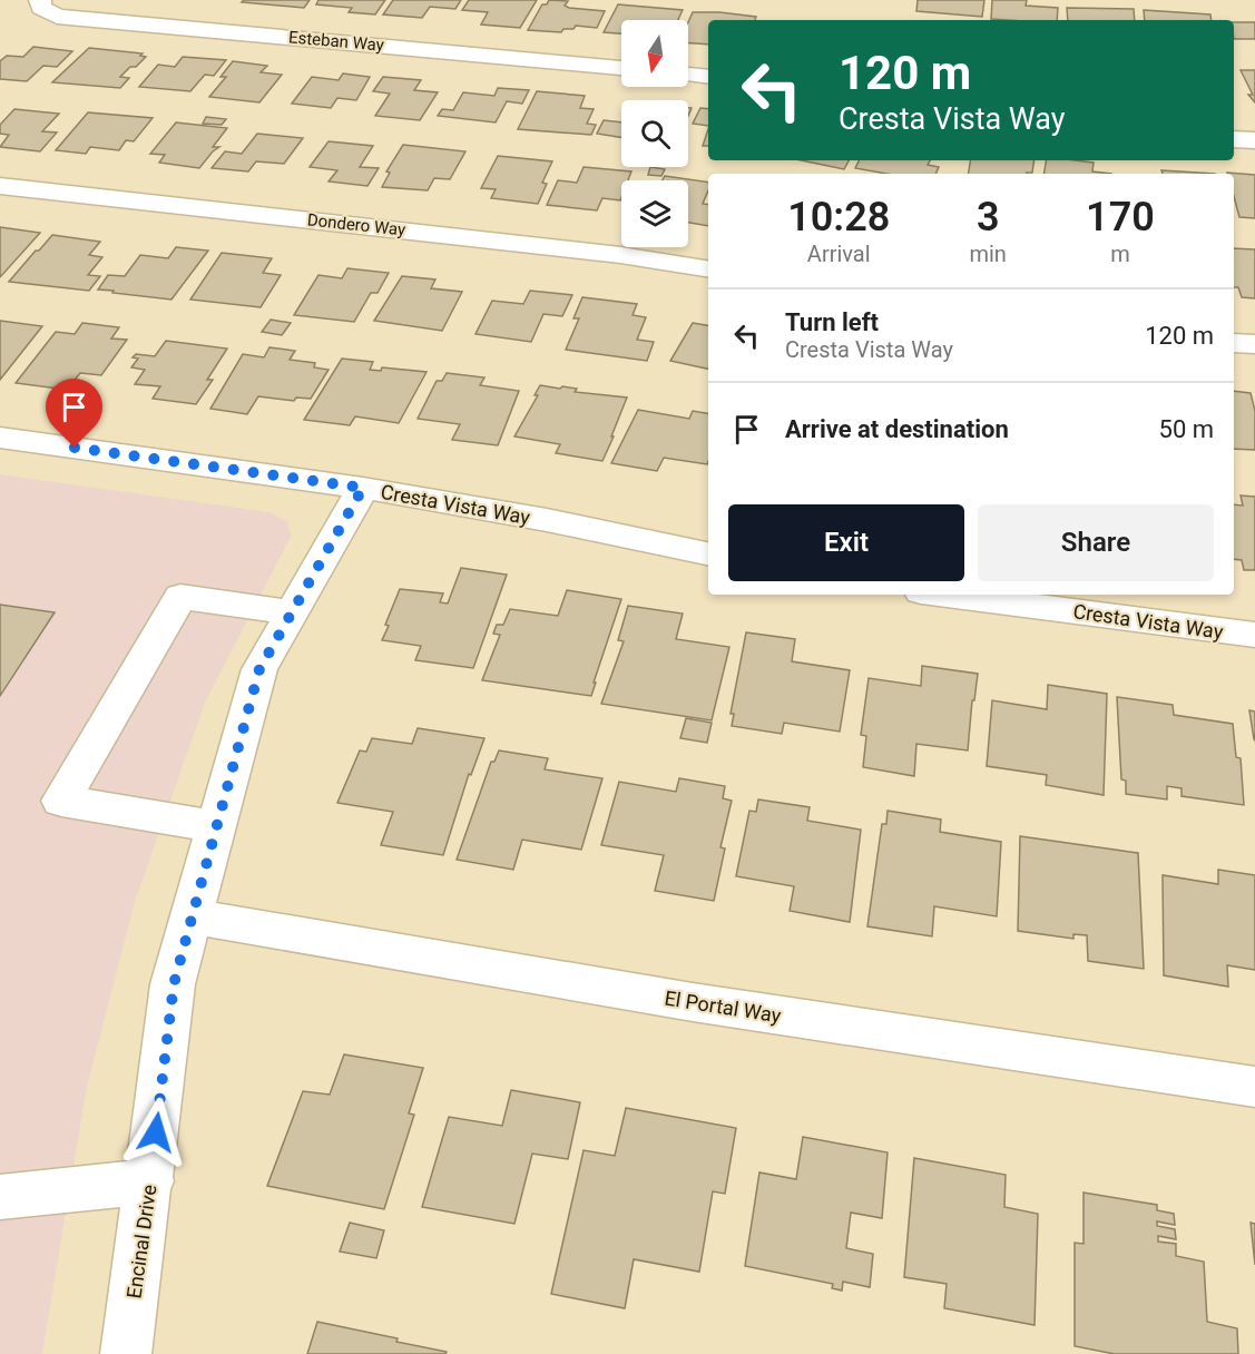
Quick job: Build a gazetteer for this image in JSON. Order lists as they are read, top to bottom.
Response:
{
  "streets": {
    "street": [
      "Esteban Way",
      "Dondero Way",
      "Cresta Vista Way",
      "El Portal Way",
      "Encinal Drive"
    ]
  },
  "crossings": [
    ["Cresta Vista Way", "Encinal Drive"],
    ["El Portal Way", "Encinal Drive"]
  ],
  "north": "bottom",
  "page": {
    "turn": ["120 m", "Cresta Vista Way"],
    "eta": [
      "10:28",
      "Arrival",
      "3",
      "min",
      "170",
      "m"
    ],
    "list": [
      {
        "name": "Turn left",
        "note": "Cresta Vista Way",
        "value": "120 m"
      },
      {
        "name": "Arrive at destination",
        "value": "50 m"
      }
    ],
    "buttons": ["Exit", "Share"]
  }
}
